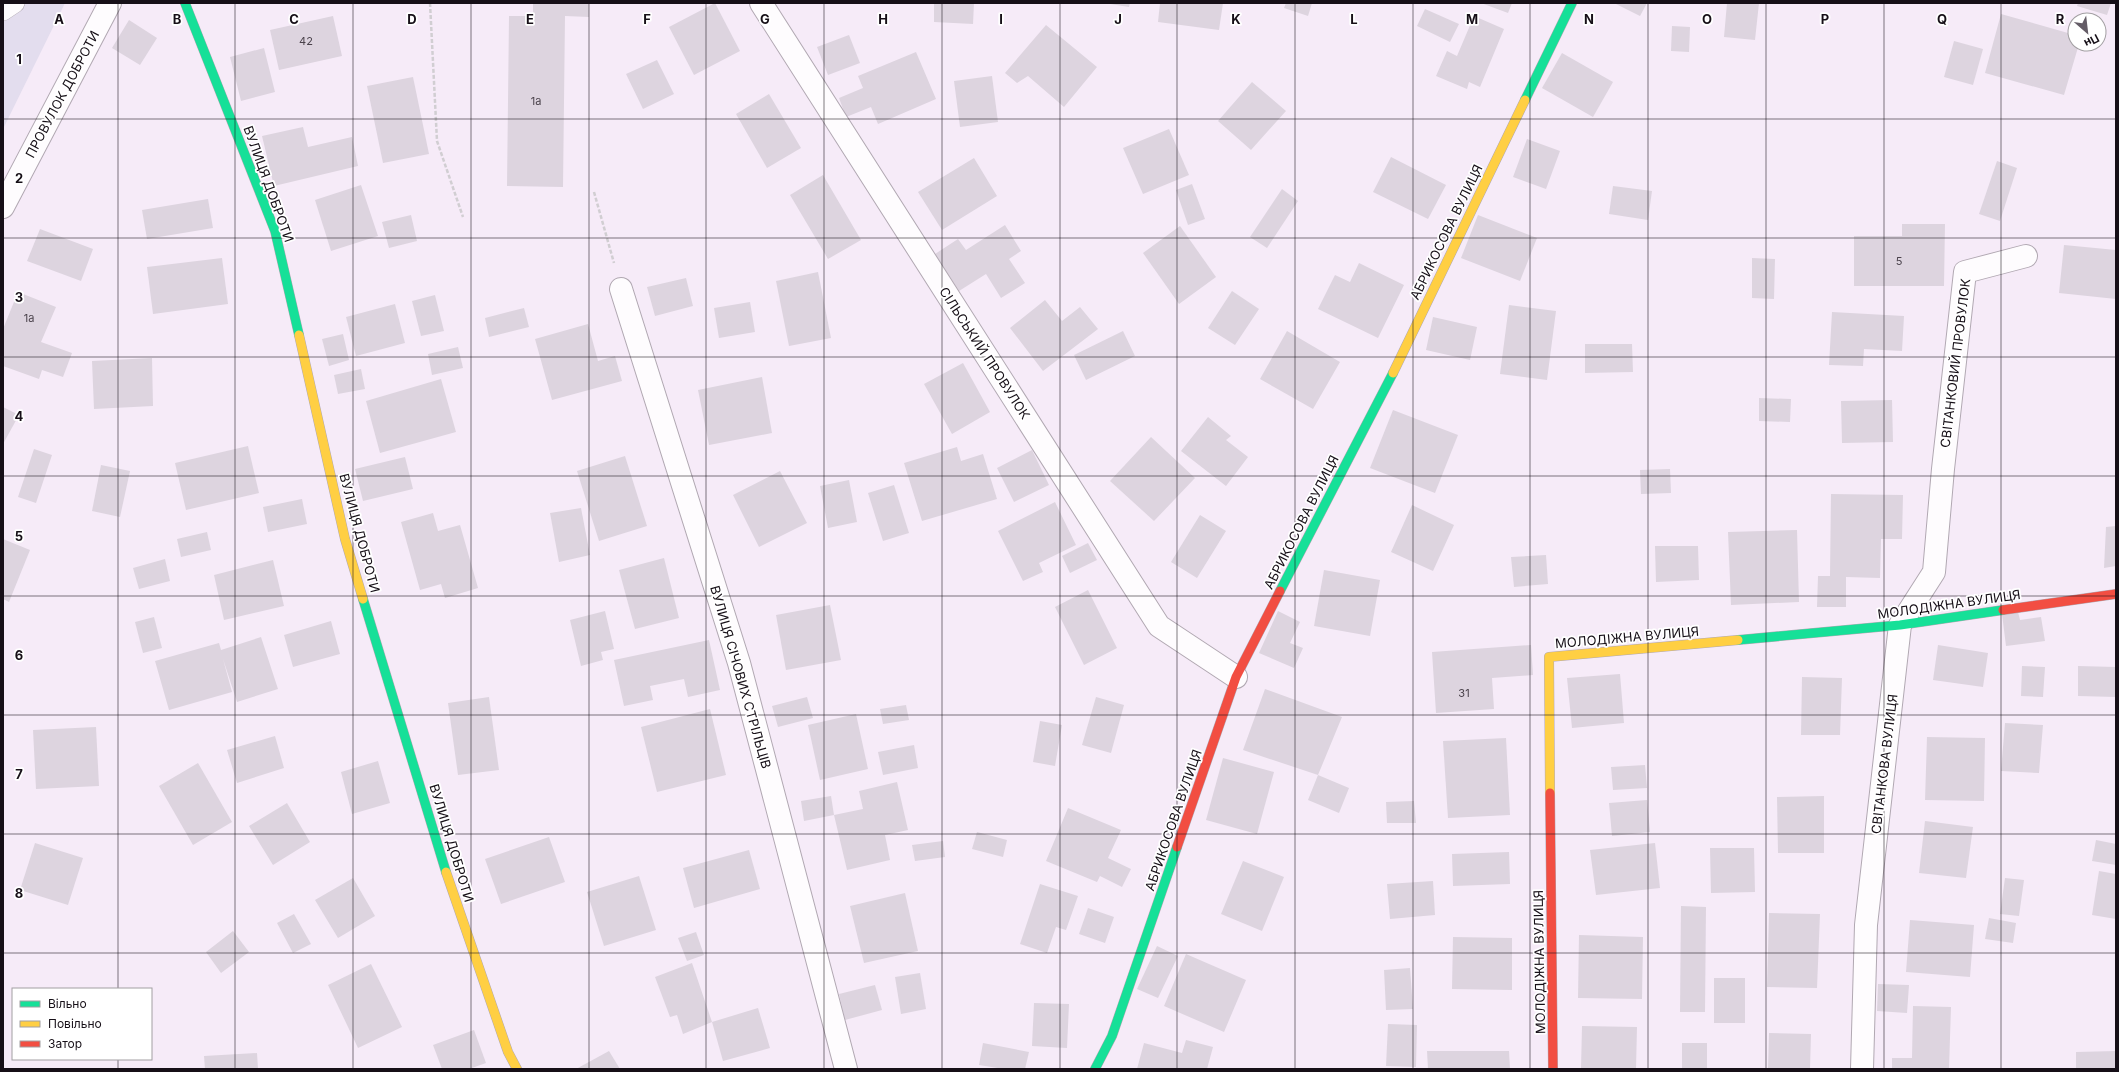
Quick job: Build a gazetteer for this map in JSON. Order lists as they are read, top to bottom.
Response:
{
  "streets": {
    "street": [
      "ПРОВУЛОК ДОБРОТИ",
      "ВУЛИЦЯ ДОБРОТИ",
      "АБРИКОСОВА ВУЛИЦЯ",
      "СІЛЬСЬКИЙ ПРОВУЛОК",
      "СВІТАНКОВИЙ ПРОВУЛОК",
      "МОЛОДІЖНА ВУЛИЦЯ",
      "ВУЛИЦЯ СІЧОВИХ СТРІЛЬЦІВ",
      "СВІТАНКОВА ВУЛИЦЯ"
    ]
  },
  "crossings": [
    ["АБРИКОСОВА ВУЛИЦЯ", "СІЛЬСЬКИЙ ПРОВУЛОК"],
    ["СВІТАНКОВИЙ ПРОВУЛОК", "СВІТАНКОВА ВУЛИЦЯ"],
    ["МОЛОДІЖНА ВУЛИЦЯ", "СВІТАНКОВА ВУЛИЦЯ"]
  ],
  "house_numbers": [
    "42",
    "1а",
    "5",
    "1а",
    "31"
  ],
  "legend": ["Вільно", "Повільно", "Затор"],
  "north": "bottom right",
  "grid": {
    "columns": [
      "A",
      "B",
      "C",
      "D",
      "E",
      "F",
      "G",
      "H",
      "I",
      "J",
      "K",
      "L",
      "M",
      "N",
      "O",
      "P",
      "Q",
      "R"
    ],
    "rows": [
      "1",
      "2",
      "3",
      "4",
      "5",
      "6",
      "7",
      "8"
    ]
  }
}
